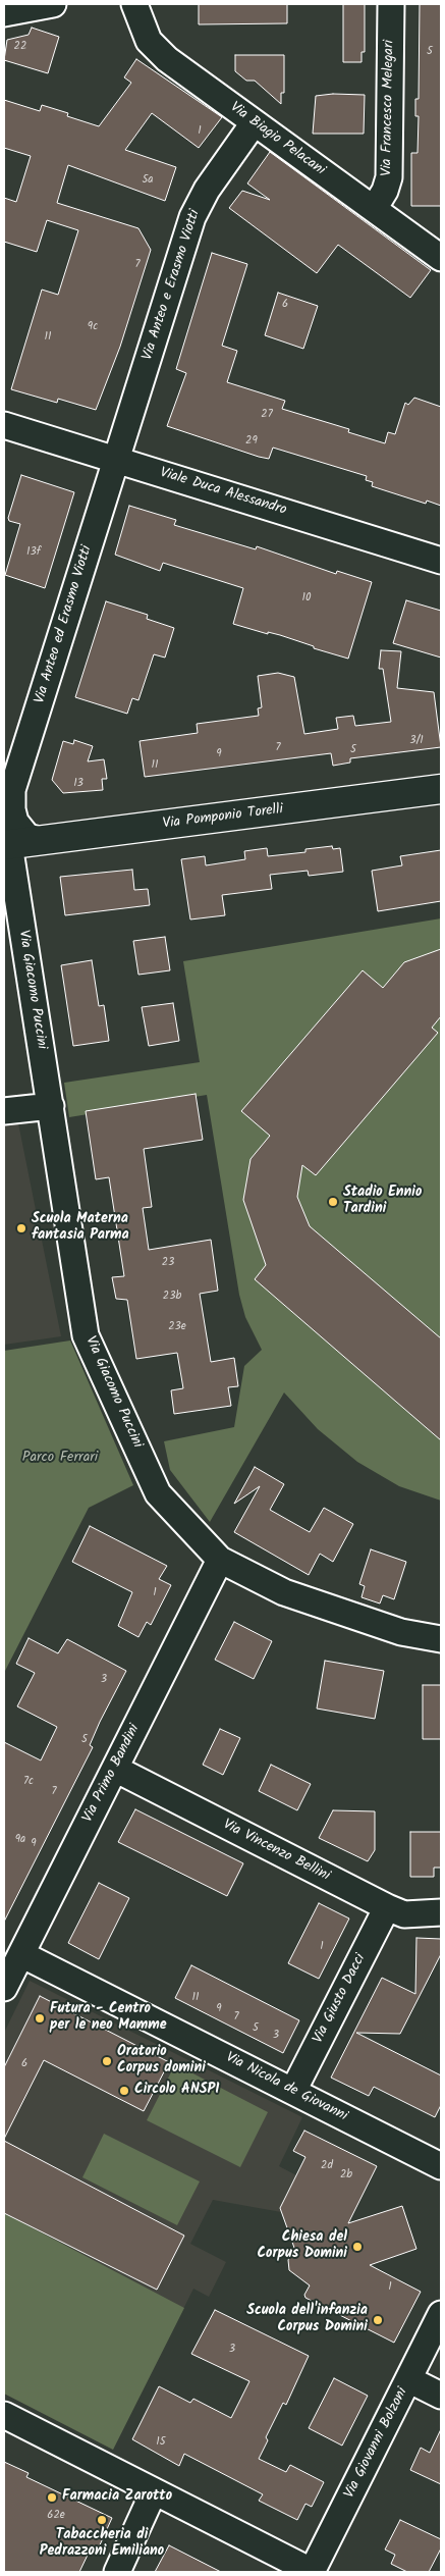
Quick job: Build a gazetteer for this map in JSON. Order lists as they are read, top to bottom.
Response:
{
  "streets": {
    "main road": ["Via Pomponio Torelli"],
    "street": [
      "Via Francesco Melegari",
      "Via Biagio Pelacani",
      "Via Anteo e Erasmo Viotti",
      "Viale Duca Alessandro",
      "Via Anteo ed Erasmo Viotti",
      "Via Giacomo Puccini",
      "Via Primo Bandini",
      "Via Vincenzo Bellini",
      "Via Giusto Dacci",
      "Via Nicola de Giovanni",
      "Via Giovanni Bolzoni"
    ]
  },
  "crossings": [
    ["Via Francesco Melegari", "Via Biagio Pelacani"],
    ["Via Biagio Pelacani", "Via Anteo e Erasmo Viotti"],
    ["Via Anteo e Erasmo Viotti", "Viale Duca Alessandro"],
    ["Via Anteo e Erasmo Viotti", "Via Anteo ed Erasmo Viotti"],
    ["Viale Duca Alessandro", "Via Anteo ed Erasmo Viotti"],
    ["Via Anteo ed Erasmo Viotti", "Via Pomponio Torelli"],
    ["Via Pomponio Torelli", "Via Giacomo Puccini"],
    ["Via Giacomo Puccini", "Via Primo Bandini"],
    ["Via Primo Bandini", "Via Vincenzo Bellini"],
    ["Via Primo Bandini", "Via Nicola de Giovanni"],
    ["Via Vincenzo Bellini", "Via Giusto Dacci"],
    ["Via Giusto Dacci", "Via Nicola de Giovanni"]
  ],
  "parks": ["Parco Ferrari"],
  "places": [
    "Stadio Ennio Tardini",
    "Scuola Materna fantasia Parma",
    "Futura - Centro per le neo Mamme",
    "Oratorio Corpus domini",
    "Circolo ANSPI",
    "Chiesa del Corpus Domini",
    "Scuola dell'infanzia Corpus Domini",
    "Farmacia Zarotto",
    "Tabaccheria di Pedrazzoni Emiliano"
  ],
  "house_numbers": [
    "22",
    "5",
    "1",
    "5a",
    "7",
    "6",
    "9c",
    "11",
    "27",
    "29",
    "13f",
    "10",
    "3/1",
    "7",
    "5",
    "9",
    "11",
    "13",
    "23",
    "23b",
    "23e",
    "1",
    "3",
    "5",
    "7c",
    "7",
    "9a",
    "9",
    "1",
    "11",
    "9",
    "7",
    "5",
    "3",
    "6",
    "2d",
    "2b",
    "1",
    "3",
    "15",
    "62e"
  ]
}
